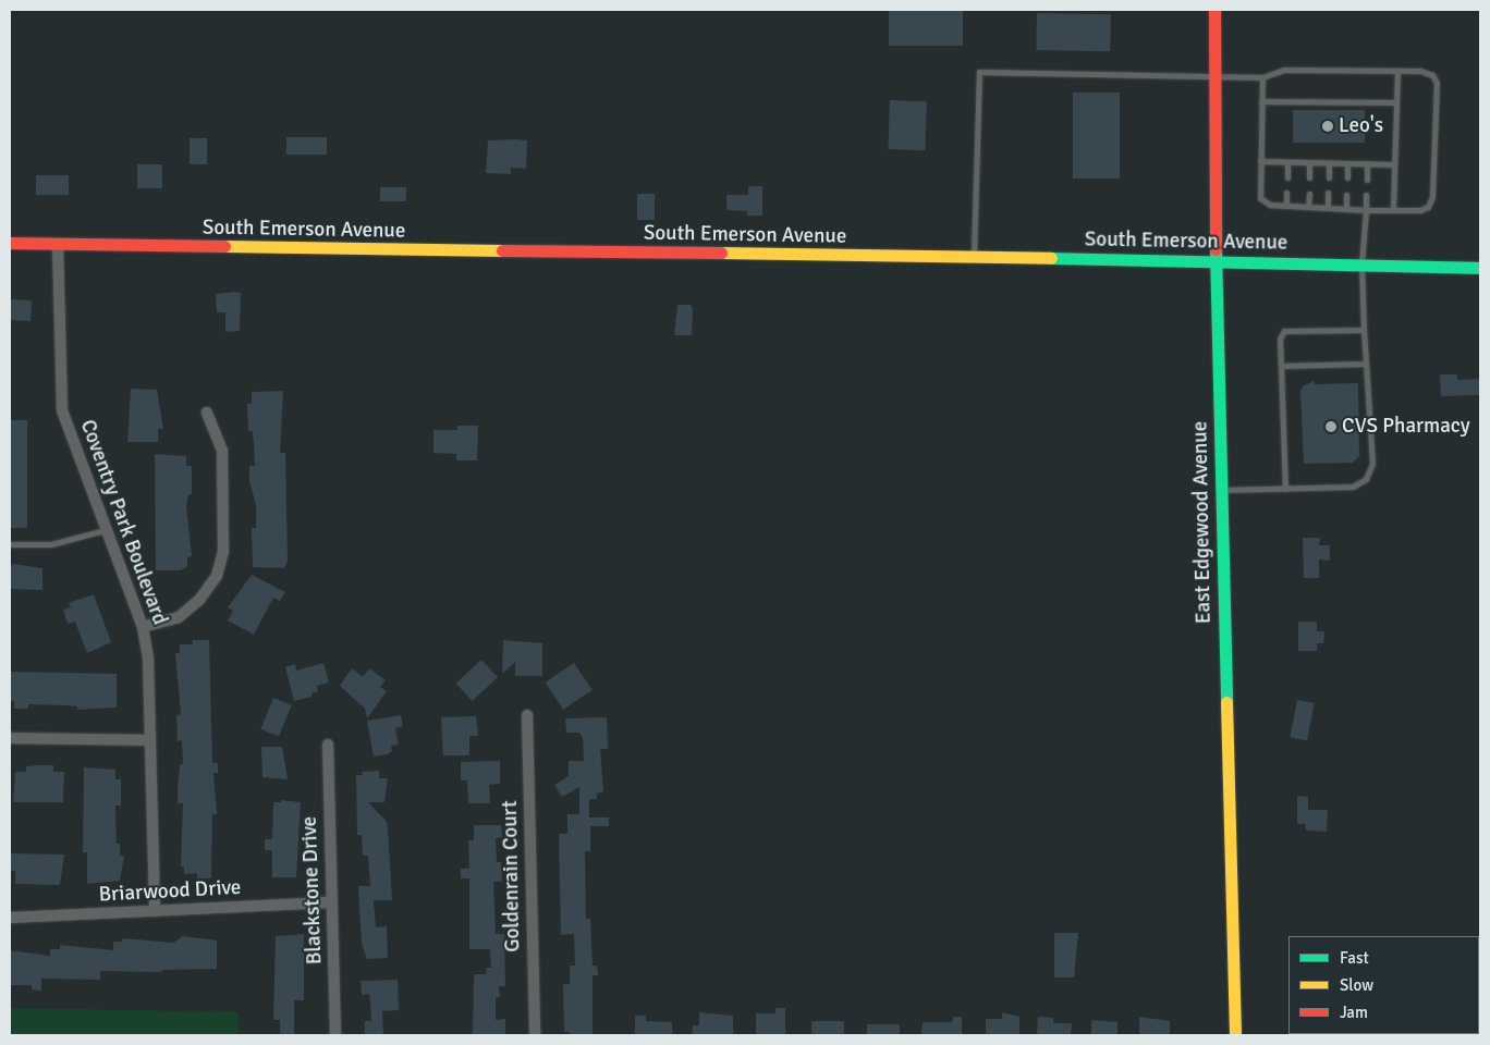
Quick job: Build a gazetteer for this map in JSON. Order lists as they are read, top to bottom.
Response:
{
  "streets": {
    "main road": ["South Emerson Avenue", "East Edgewood Avenue"],
    "street": [
      "Coventry Park Boulevard",
      "Goldenrain Court",
      "Blackstone Drive",
      "Briarwood Drive"
    ]
  },
  "crossings": [
    ["South Emerson Avenue", "Coventry Park Boulevard"],
    ["South Emerson Avenue", "East Edgewood Avenue"],
    ["Coventry Park Boulevard", "Briarwood Drive"],
    ["Blackstone Drive", "Briarwood Drive"]
  ],
  "places": ["Leo's", "CVS Pharmacy"],
  "legend": ["Fast", "Slow", "Jam"]
}
